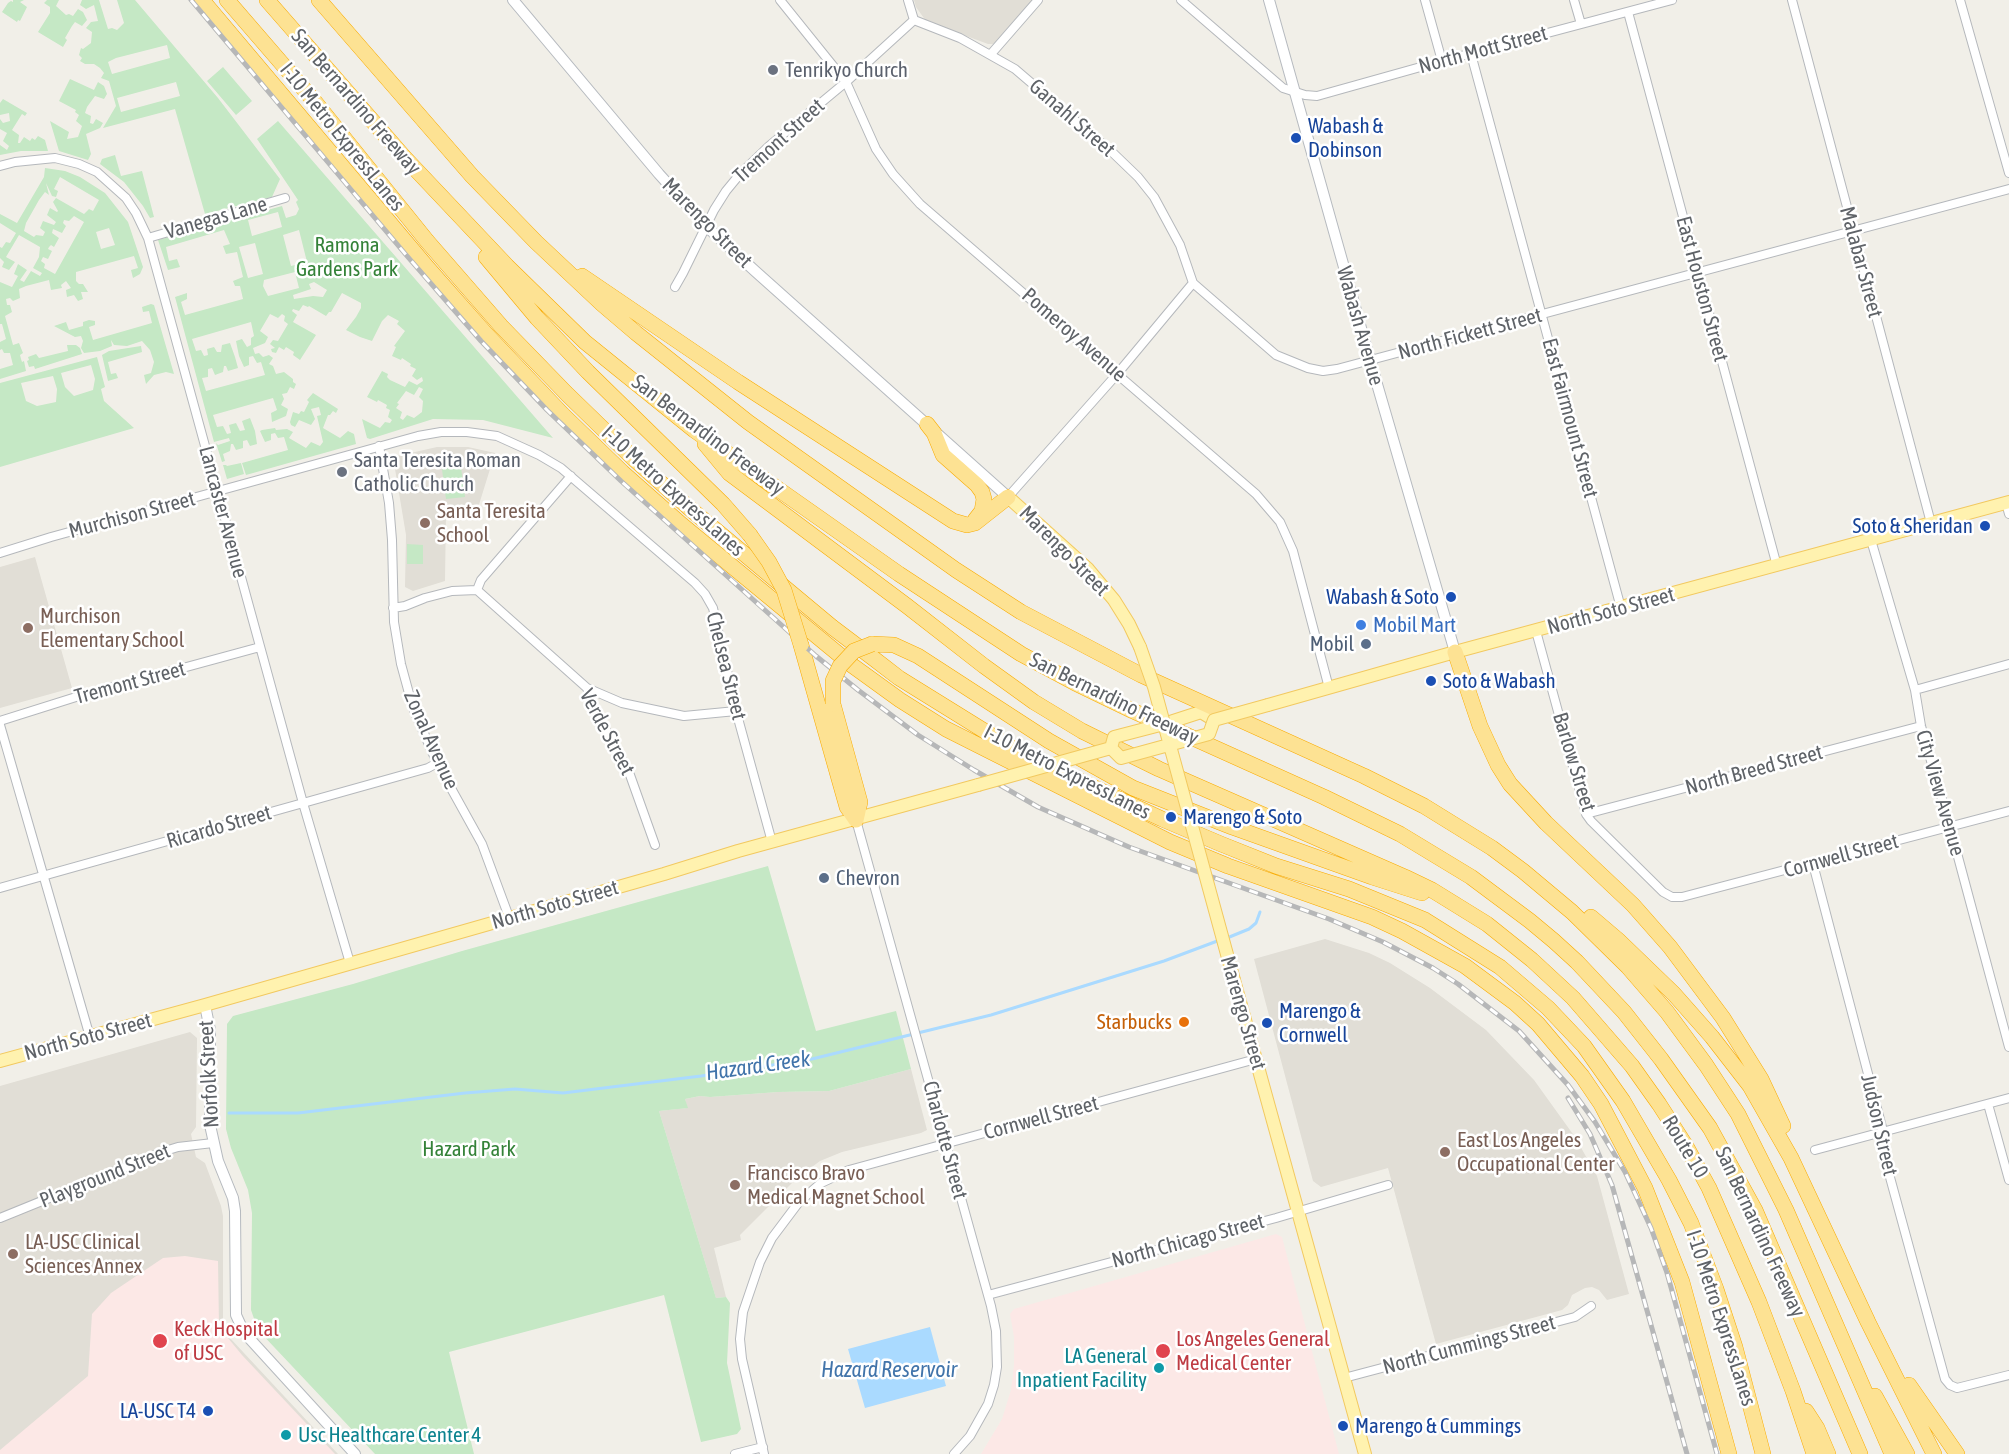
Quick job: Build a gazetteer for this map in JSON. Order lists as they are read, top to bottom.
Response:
{
  "streets": {
    "highway": ["San Bernardino Freeway", "I-10 Metro ExpressLanes", "Route 10"],
    "main road": ["Marengo Street", "North Soto Street"],
    "street": [
      "North Mott Street",
      "Ganahl Street",
      "Tremont Street",
      "Vanegas Lane",
      "Malabar Street",
      "East Houston Street",
      "Wabash Avenue",
      "North Fickett Street",
      "Pomeroy Avenue",
      "East Fairmount Street",
      "Lancaster Avenue",
      "Murchison Street",
      "Chelsea Street",
      "Verde Street",
      "Zonal Avenue",
      "Barlow Street",
      "North Breed Street",
      "City View Avenue",
      "Ricardo Street",
      "Cornwell Street",
      "Norfolk Street",
      "Judson Street",
      "Charlotte Street",
      "Playground Street",
      "North Chicago Street",
      "North Cummings Street"
    ]
  },
  "crossings": [
    ["North Mott Street", "East Houston Street"],
    ["North Mott Street", "Wabash Avenue"],
    ["North Mott Street", "East Fairmount Street"],
    ["Ganahl Street", "Tremont Street"],
    ["Ganahl Street", "North Fickett Street"],
    ["Tremont Street", "Marengo Street"],
    ["Tremont Street", "Pomeroy Avenue"],
    ["Tremont Street", "Lancaster Avenue"],
    ["Vanegas Lane", "Lancaster Avenue"],
    ["Marengo Street", "North Soto Street"],
    ["Marengo Street", "Cornwell Street"],
    ["Marengo Street", "North Chicago Street"],
    ["Marengo Street", "North Cummings Street"],
    ["Malabar Street", "North Fickett Street"],
    ["Malabar Street", "North Soto Street"],
    ["East Houston Street", "North Fickett Street"],
    ["East Houston Street", "North Soto Street"],
    ["Wabash Avenue", "North Fickett Street"],
    ["Wabash Avenue", "North Soto Street"],
    ["North Fickett Street", "East Fairmount Street"],
    ["Pomeroy Avenue", "North Soto Street"],
    ["East Fairmount Street", "North Soto Street"],
    ["Lancaster Avenue", "Murchison Street"],
    ["Lancaster Avenue", "North Soto Street"],
    ["Lancaster Avenue", "Ricardo Street"],
    ["Murchison Street", "Chelsea Street"],
    ["Murchison Street", "Zonal Avenue"],
    ["North Soto Street", "Chelsea Street"],
    ["North Soto Street", "Zonal Avenue"],
    ["North Soto Street", "Barlow Street"],
    ["North Soto Street", "City View Avenue"],
    ["North Soto Street", "Norfolk Street"],
    ["North Soto Street", "Charlotte Street"],
    ["Zonal Avenue", "Ricardo Street"],
    ["Barlow Street", "North Breed Street"],
    ["Barlow Street", "Cornwell Street"],
    ["North Breed Street", "City View Avenue"],
    ["City View Avenue", "Cornwell Street"],
    ["Cornwell Street", "Judson Street"],
    ["Cornwell Street", "Charlotte Street"],
    ["Norfolk Street", "Playground Street"],
    ["Charlotte Street", "North Chicago Street"]
  ],
  "water": ["Hazard Creek", "Hazard Reservoir"],
  "parks": ["Ramona Gardens Park", "Hazard Park"],
  "places": [
    "Tenrikyo Church",
    "Wabash & Dobinson",
    "Santa Teresita Roman Catholic Church",
    "Santa Teresita School",
    "Soto & Sheridan",
    "Wabash & Soto",
    "Mobil Mart",
    "Murchison Elementary School",
    "Mobil",
    "Soto & Wabash",
    "Marengo & Soto",
    "Chevron",
    "Starbucks",
    "Marengo & Cornwell",
    "East Los Angeles Occupational Center",
    "Francisco Bravo Medical Magnet School",
    "LA-USC Clinical Sciences Annex",
    "Keck Hospital of USC",
    "Los Angeles General Medical Center",
    "LA General Inpatient Facility",
    "LA-USC T4",
    "Marengo & Cummings",
    "Usc Healthcare Center 4"
  ]
}
